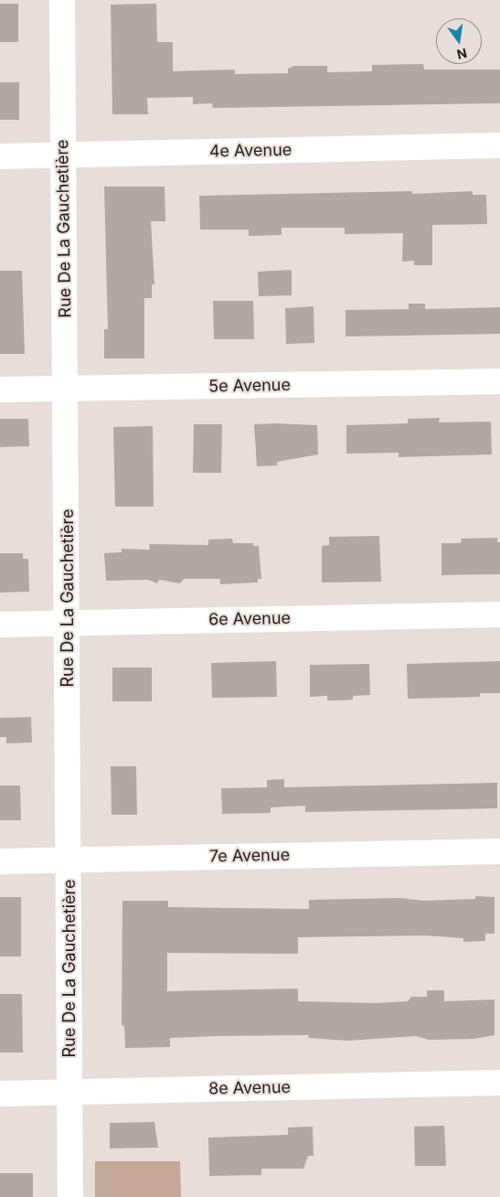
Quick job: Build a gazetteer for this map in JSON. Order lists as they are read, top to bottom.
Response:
{
  "streets": {
    "street": [
      "4e Avenue",
      "Rue De La Gauchetière",
      "5e Avenue",
      "6e Avenue",
      "7e Avenue",
      "8e Avenue"
    ]
  },
  "crossings": [
    ["4e Avenue", "Rue De La Gauchetière"],
    ["Rue De La Gauchetière", "5e Avenue"],
    ["Rue De La Gauchetière", "6e Avenue"],
    ["Rue De La Gauchetière", "7e Avenue"],
    ["Rue De La Gauchetière", "8e Avenue"]
  ],
  "north": "bottom"
}
